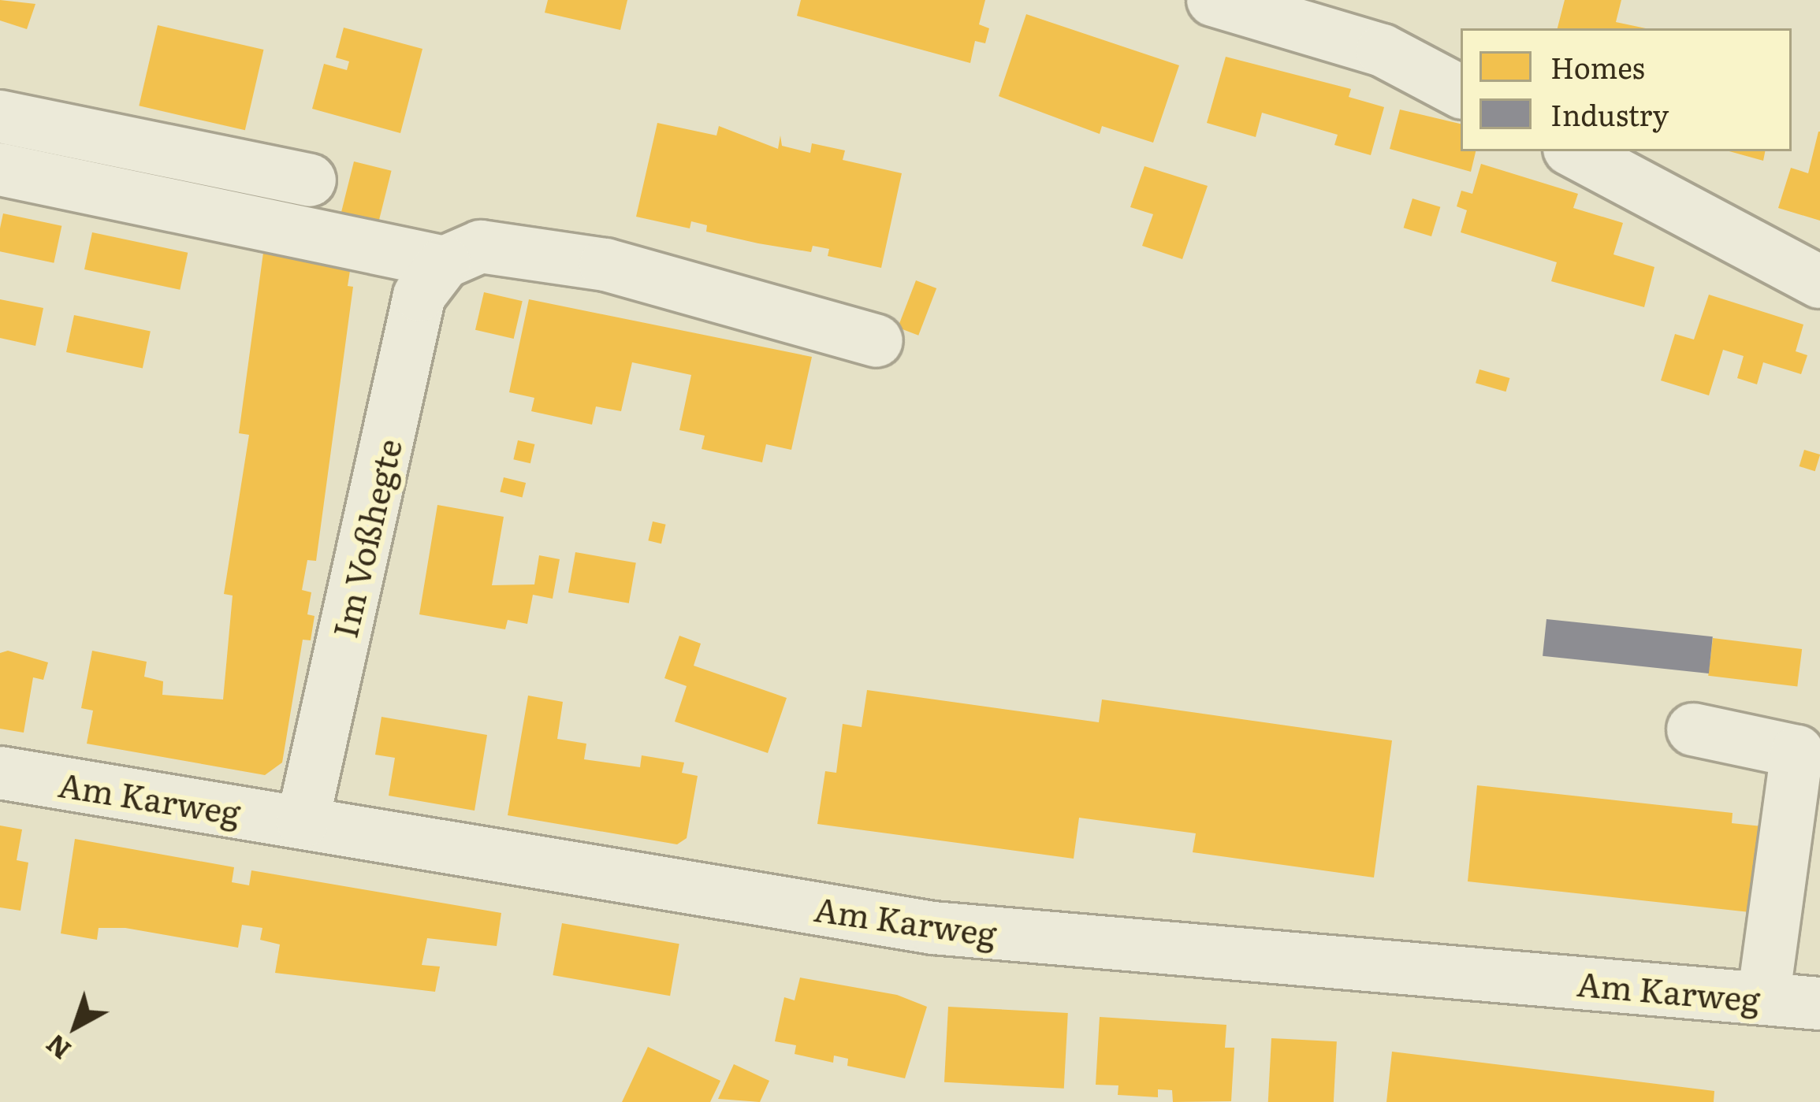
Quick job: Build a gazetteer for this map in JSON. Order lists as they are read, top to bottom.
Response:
{
  "streets": {
    "street": ["Im Voßhegte", "Am Karweg"]
  },
  "crossings": [
    ["Im Voßhegte", "Am Karweg"]
  ],
  "legend": ["Homes", "Industry"],
  "north": "bottom left"
}
